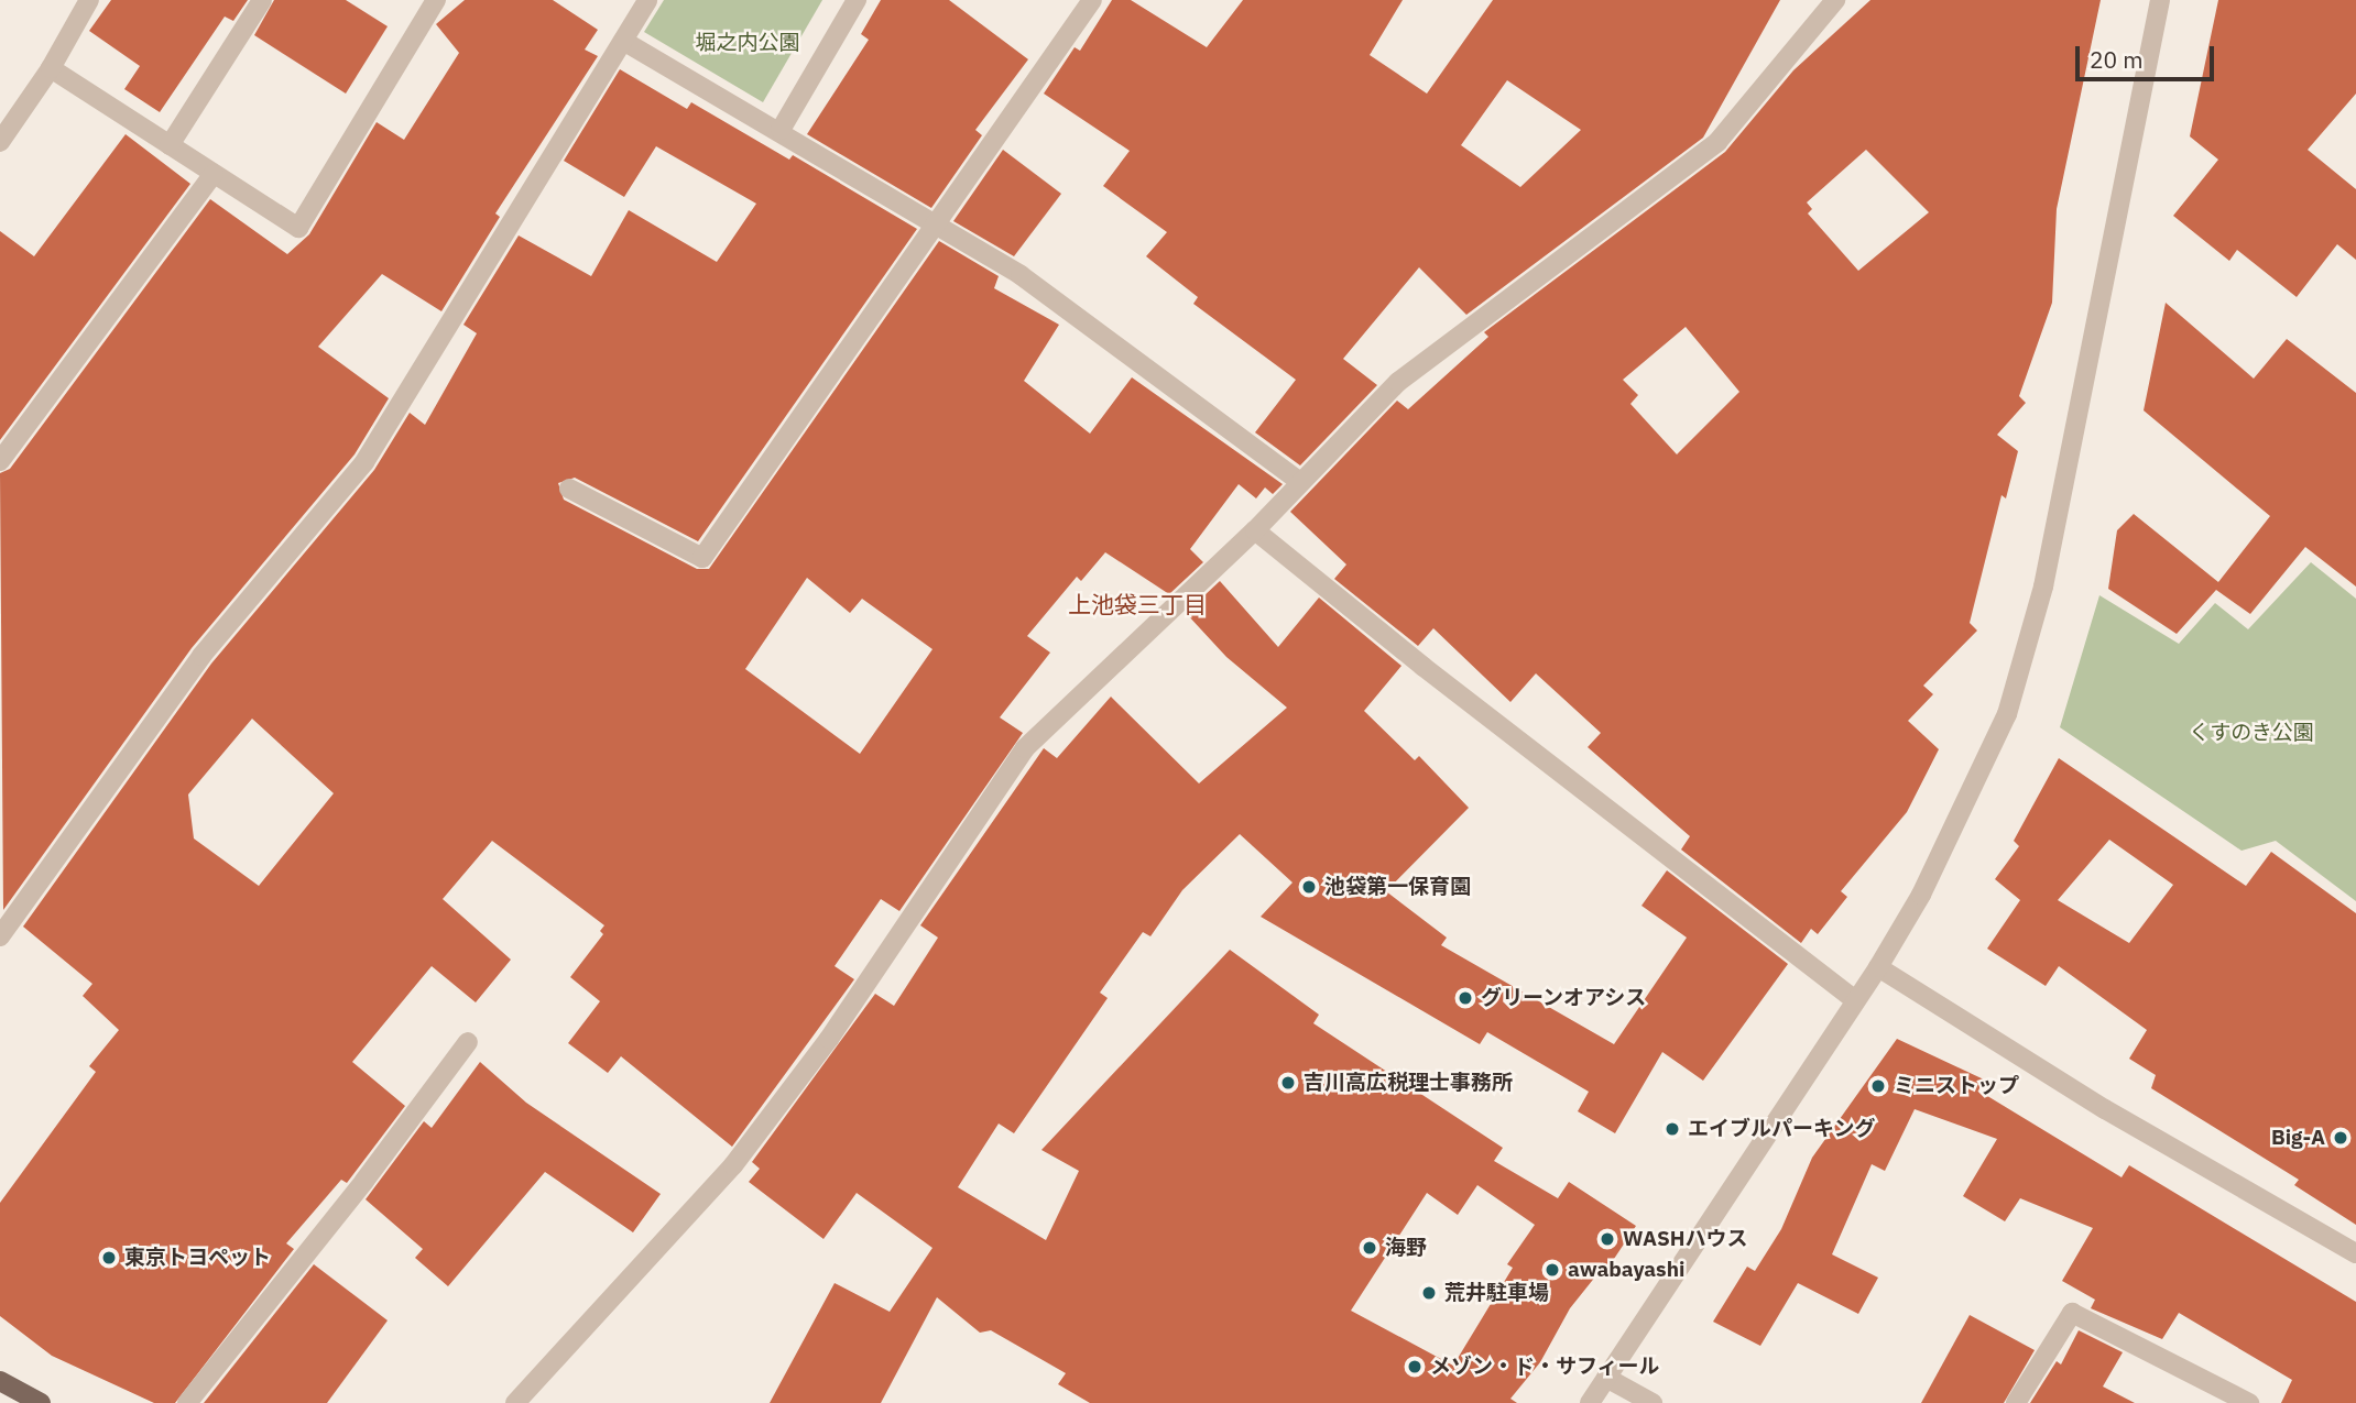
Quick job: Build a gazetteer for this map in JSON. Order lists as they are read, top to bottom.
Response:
{
  "districts": ["上池袋三丁目"],
  "parks": ["堀之内公園", "くすのき公園"],
  "places": [
    "池袋第一保育園",
    "グリーンオアシス",
    "吉川高広税理士事務所",
    "ミニストップ",
    "エイブルパーキング",
    "Big-A",
    "WASHハウス",
    "海野",
    "東京トヨペット",
    "awabayashi",
    "荒井駐車場",
    "メゾン・ド・サフィール"
  ],
  "scale_bar": "20 m"
}
